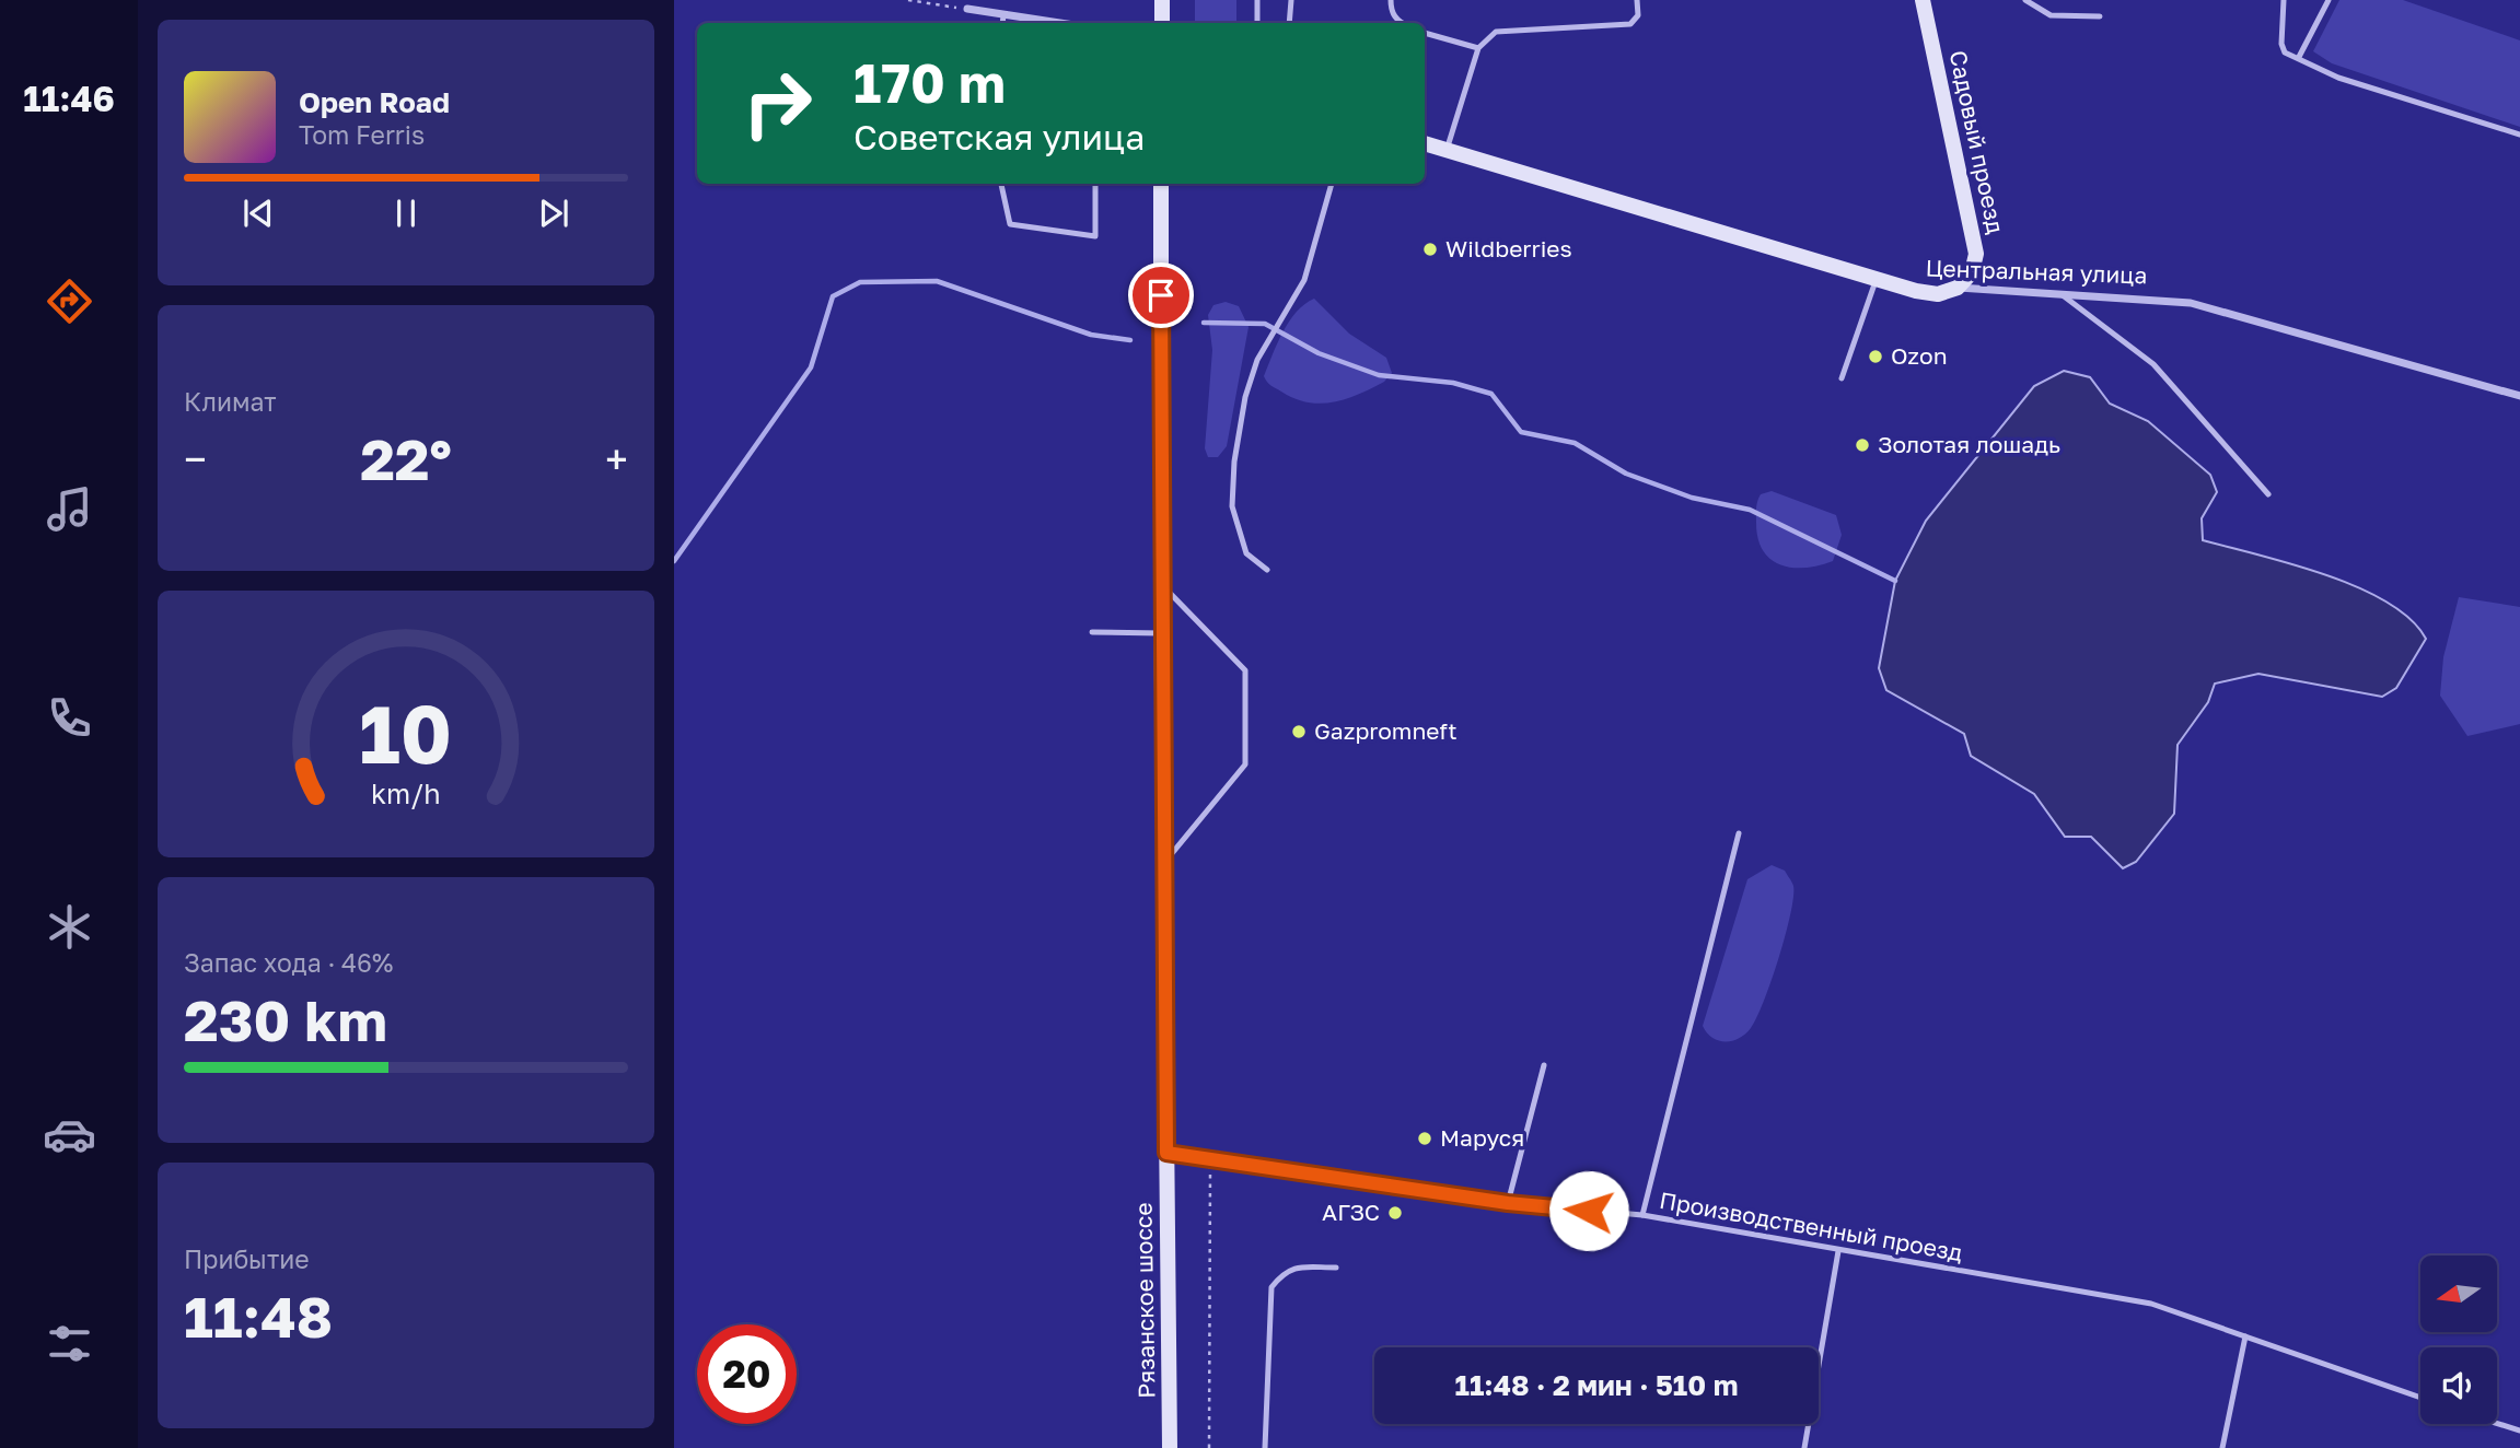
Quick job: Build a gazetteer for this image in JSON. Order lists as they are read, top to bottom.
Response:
{
  "streets": {
    "main road": ["Садовый проезд", "Центральная улица", "Рязанское шоссе"],
    "lane": ["Производственный проезд"]
  },
  "crossings": [
    ["Садовый проезд", "Центральная улица"],
    ["Производственный проезд", "Рязанское шоссе"]
  ],
  "places": [
    "Wildberries",
    "Ozon",
    "Золотая лошадь",
    "Gazpromneft",
    "Маруся",
    "АГЗС"
  ],
  "north": "left",
  "page": {
    "tabs": "11:46",
    "turn": ["170 m", "Советская улица"],
    "song": ["Open Road", "Tom Ferris"],
    "tile": [
      "Климат",
      ["Запас хода · 46%", "230 km"],
      ["Прибытие", "11:48"]
    ],
    "heat": ["−", "22°", "+"],
    "limit": "20",
    "trip": "11:48 · 2 мин · 510 m",
    "gauge": ["10", "km/h"]
  }
}
